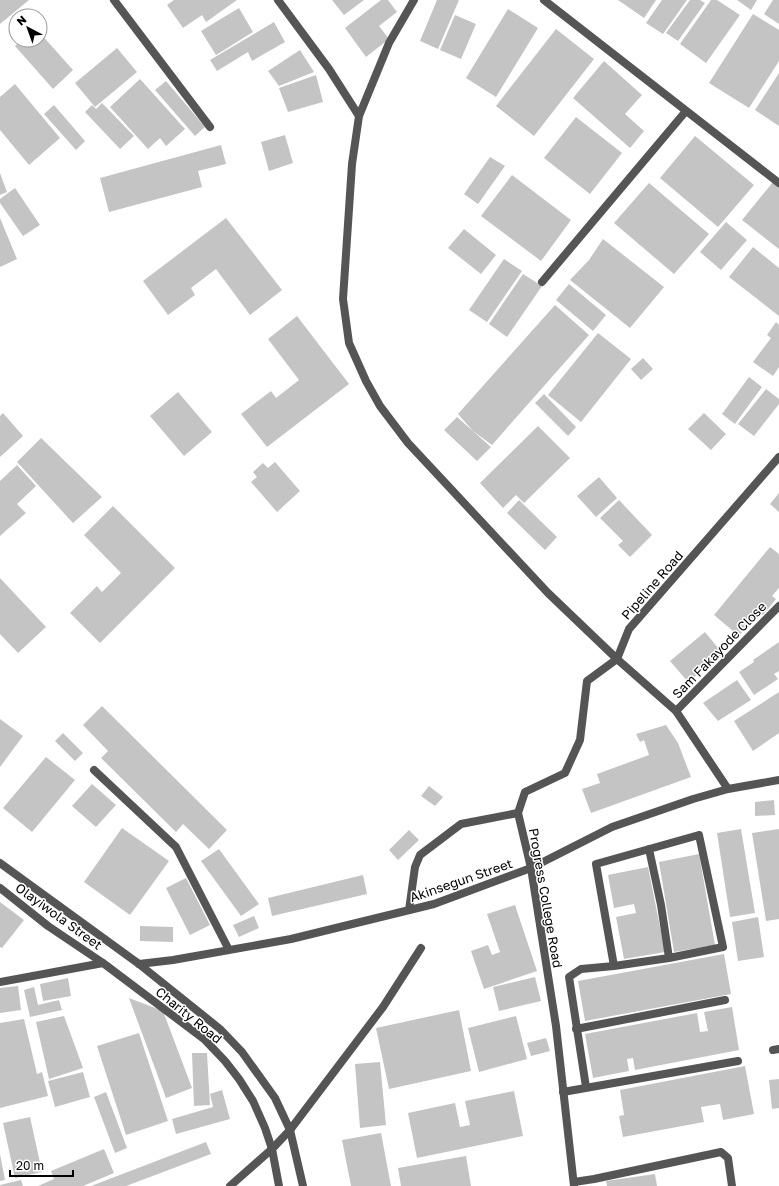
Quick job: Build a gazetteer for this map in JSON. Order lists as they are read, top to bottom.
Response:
{
  "streets": {
    "street": [
      "Pipeline Road",
      "Sam Fakayode Close",
      "Akinsegun Street",
      "Progress College Road",
      "Olayiwola Street",
      "Charity Road"
    ]
  },
  "crossings": [
    ["Pipeline Road", "Progress College Road"],
    ["Akinsegun Street", "Progress College Road"],
    ["Akinsegun Street", "Charity Road"],
    ["Olayiwola Street", "Charity Road"]
  ],
  "scale_bar": "20 m",
  "north": "top left"
}
